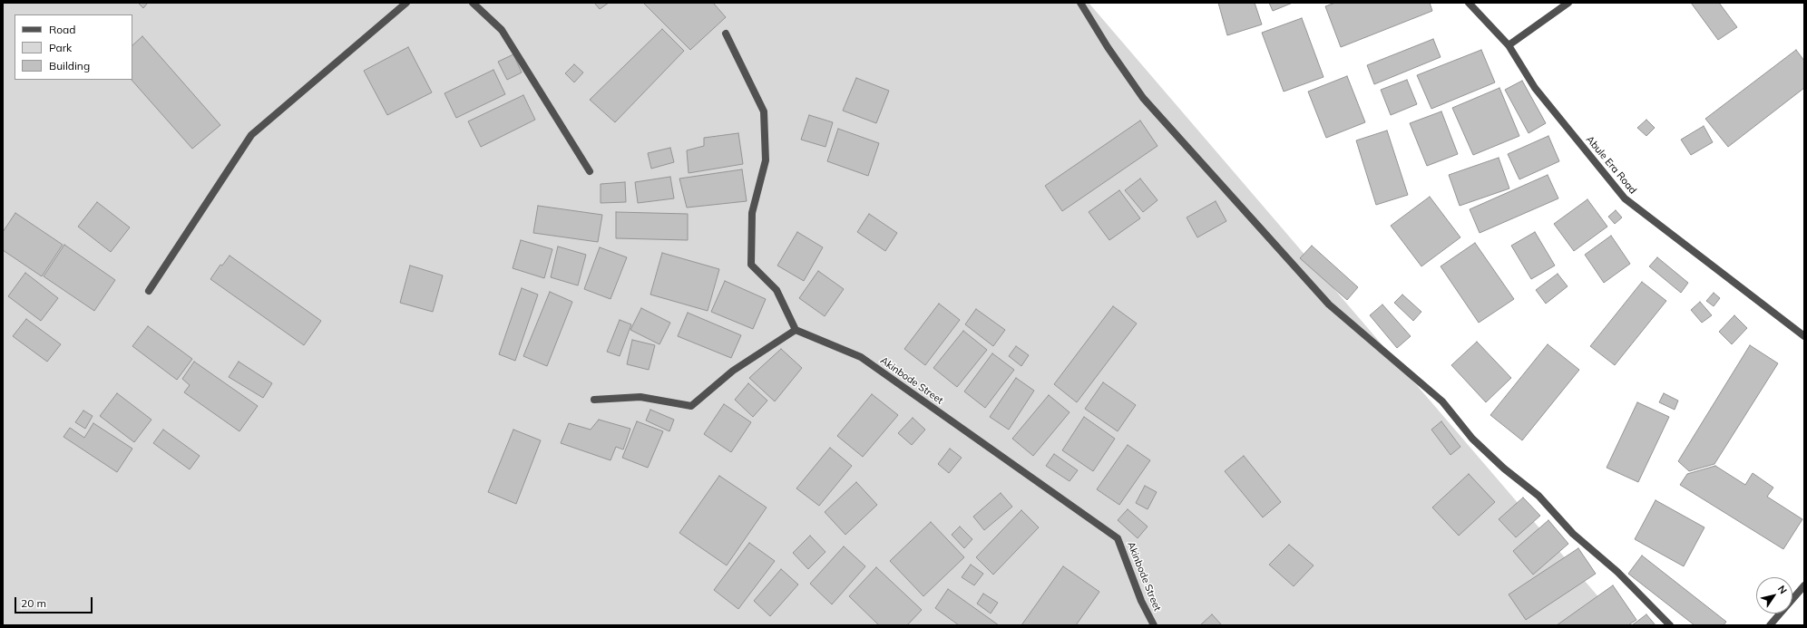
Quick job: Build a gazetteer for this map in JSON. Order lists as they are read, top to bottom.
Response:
{
  "streets": {
    "street": ["Abule Era Road", "Akinbode Street"]
  },
  "legend": ["Road", "Park", "Building"],
  "scale_bar": "20 m",
  "north": "top right"
}
